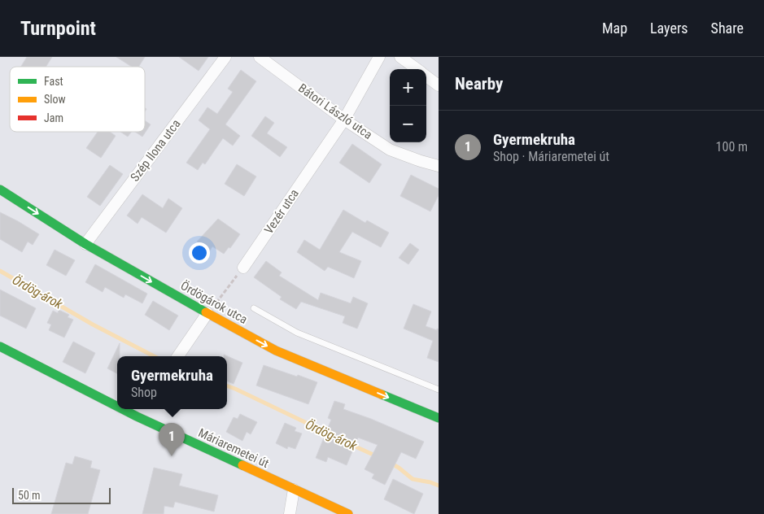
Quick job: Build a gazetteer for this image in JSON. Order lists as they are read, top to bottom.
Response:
{
  "streets": {
    "street": [
      "Bátori László utca",
      "Szép Ilona utca",
      "Vezér utca",
      "Ördögárok utca",
      "Máriaremetei út"
    ]
  },
  "crossings": [
    ["Bátori László utca", "Vezér utca"],
    ["Szép Ilona utca", "Ördögárok utca"]
  ],
  "one_way": ["Ördögárok utca"],
  "water": ["Ördög-árok"],
  "legend": ["Fast", "Slow", "Jam"],
  "scale_bar": "50 m",
  "page": {
    "header": "Turnpoint",
    "nav": ["Map", "Layers", "Share"],
    "heading": "Nearby",
    "map_buttons": ["+", "−"],
    "list": [
      {
        "mark": "1",
        "name": "Gyermekruha",
        "note": "Shop · Máriaremetei út",
        "value": "100 m"
      }
    ],
    "popup": ["Gyermekruha", "Shop"],
    "pins": "1",
    "scale": "50 m"
  }
}
